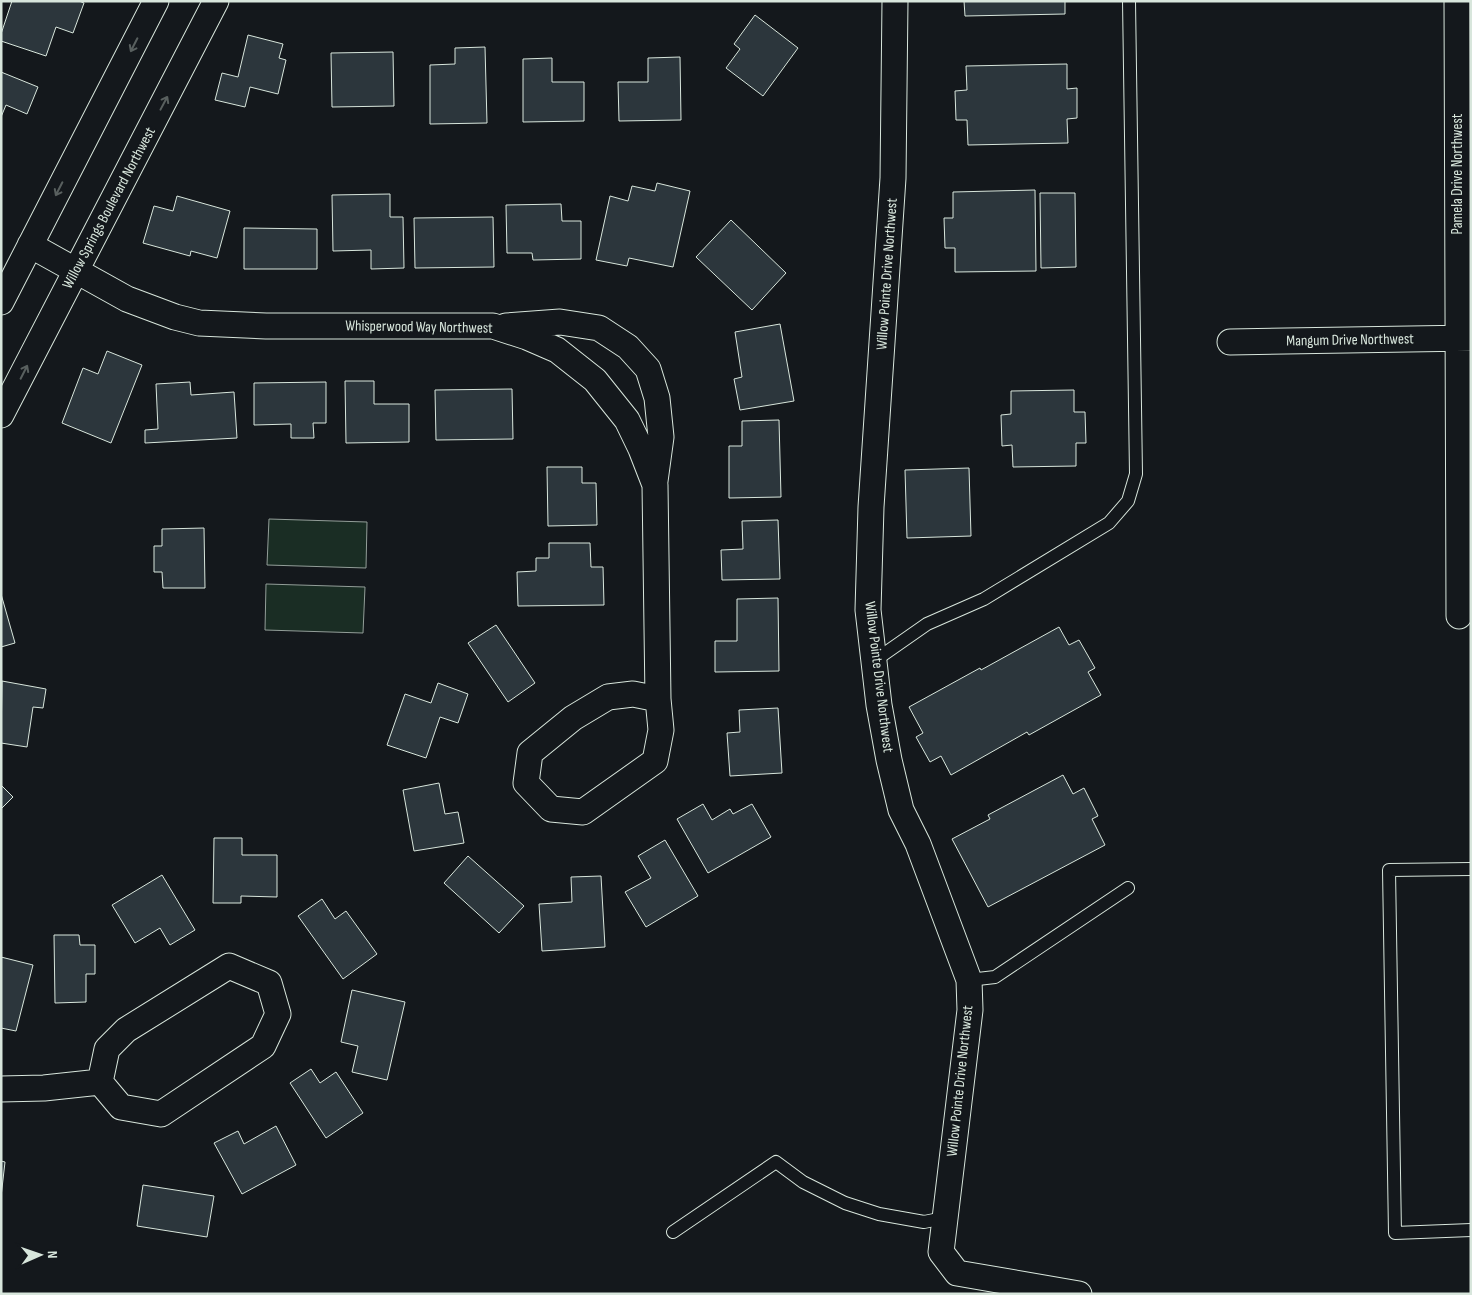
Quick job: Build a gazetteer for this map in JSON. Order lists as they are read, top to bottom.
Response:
{
  "streets": {
    "street": [
      "Pamela Drive Northwest",
      "Willow Springs Boulevard Northwest",
      "Willow Pointe Drive Northwest",
      "Whisperwood Way Northwest",
      "Mangum Drive Northwest"
    ]
  },
  "crossings": [
    ["Pamela Drive Northwest", "Mangum Drive Northwest"],
    ["Willow Springs Boulevard Northwest", "Whisperwood Way Northwest"]
  ],
  "north": "right"
}
